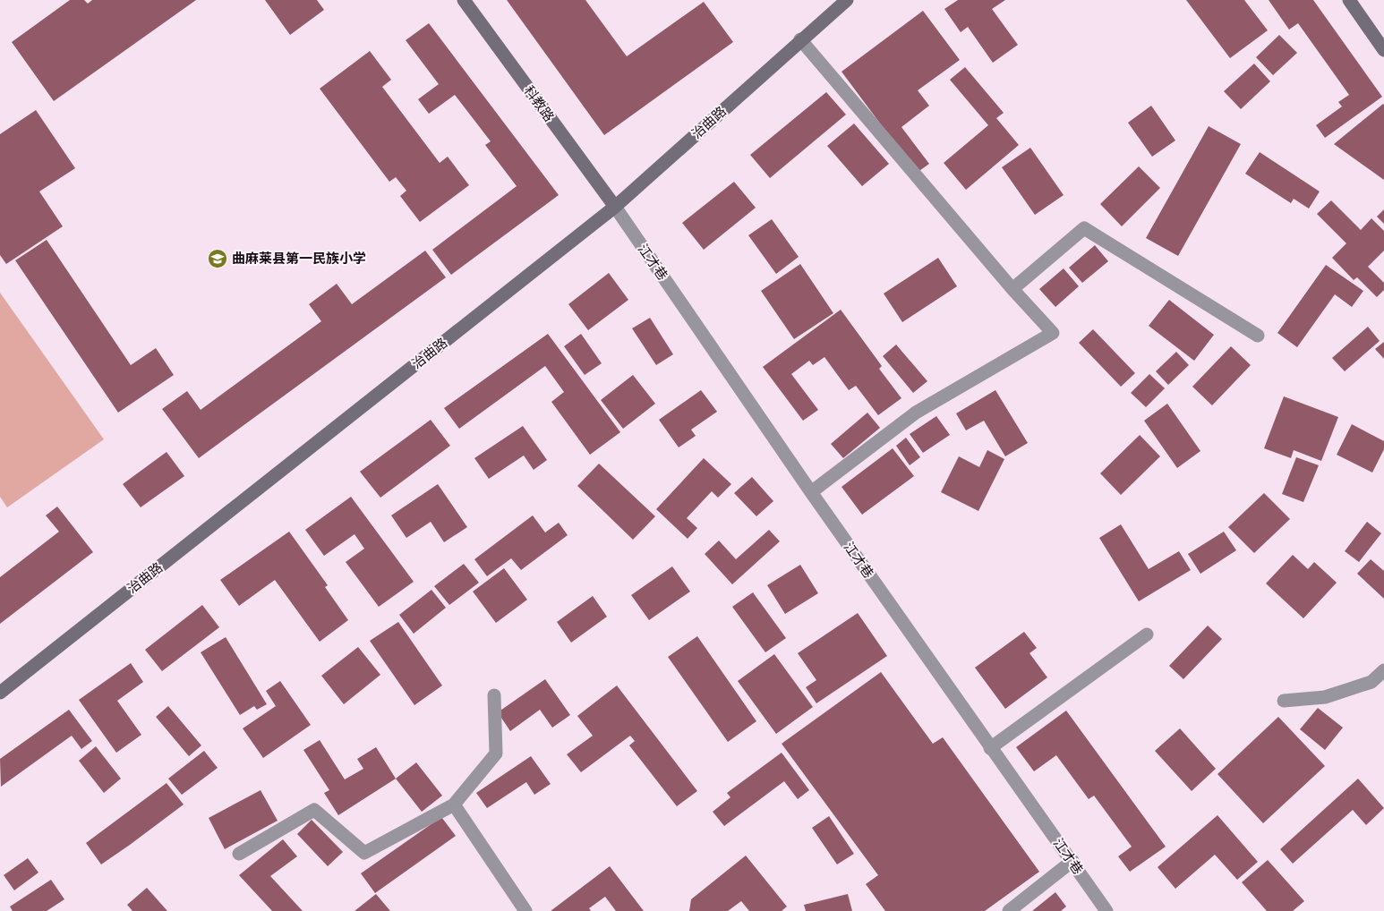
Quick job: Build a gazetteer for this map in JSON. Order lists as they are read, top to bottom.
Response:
{
  "streets": {
    "main road": ["科教路", "治曲路"],
    "street": ["江才巷"]
  },
  "crossings": [
    ["科教路", "治曲路"],
    ["科教路", "江才巷"],
    ["治曲路", "江才巷"]
  ],
  "places": {
    "school or university": ["曲麻莱县第一民族小学"]
  }
}
